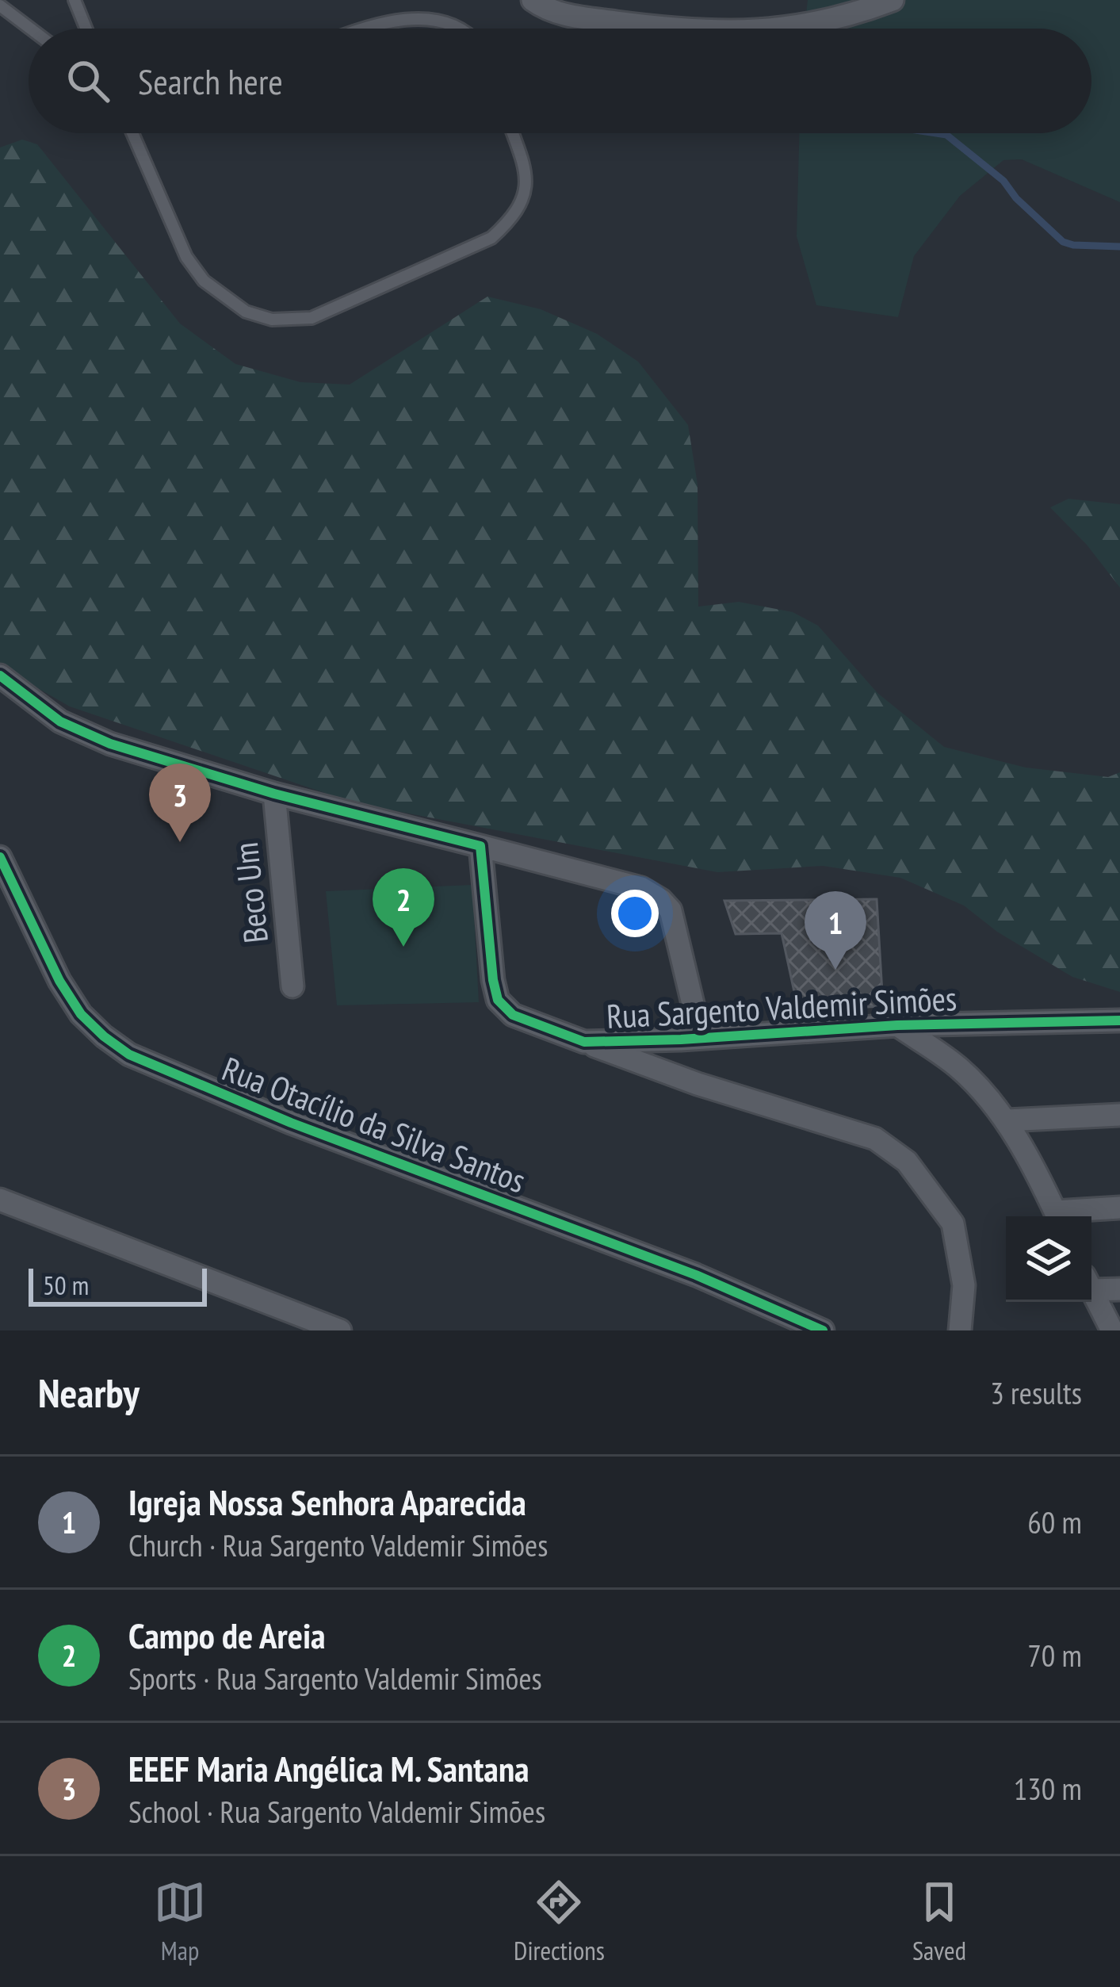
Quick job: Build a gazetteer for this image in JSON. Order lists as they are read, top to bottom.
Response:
{
  "streets": {
    "street": ["Beco Um", "Rua Sargento Valdemir Simões", "Rua Otacílio da Silva Santos"]
  },
  "scale_bar": "50 m",
  "page": {
    "search": "Search here",
    "pins": ["3", "2", "1"],
    "scale": "50 m",
    "heading": ["Nearby", "3 results"],
    "list": [
      {
        "mark": "1",
        "name": "Igreja Nossa Senhora Aparecida",
        "note": "Church · Rua Sargento Valdemir Simões",
        "value": "60 m"
      },
      {
        "mark": "2",
        "name": "Campo de Areia",
        "note": "Sports · Rua Sargento Valdemir Simões",
        "value": "70 m"
      },
      {
        "mark": "3",
        "name": "EEEF Maria Angélica M. Santana",
        "note": "School · Rua Sargento Valdemir Simões",
        "value": "130 m"
      }
    ],
    "nav": ["Map", "Directions", "Saved"]
  }
}
